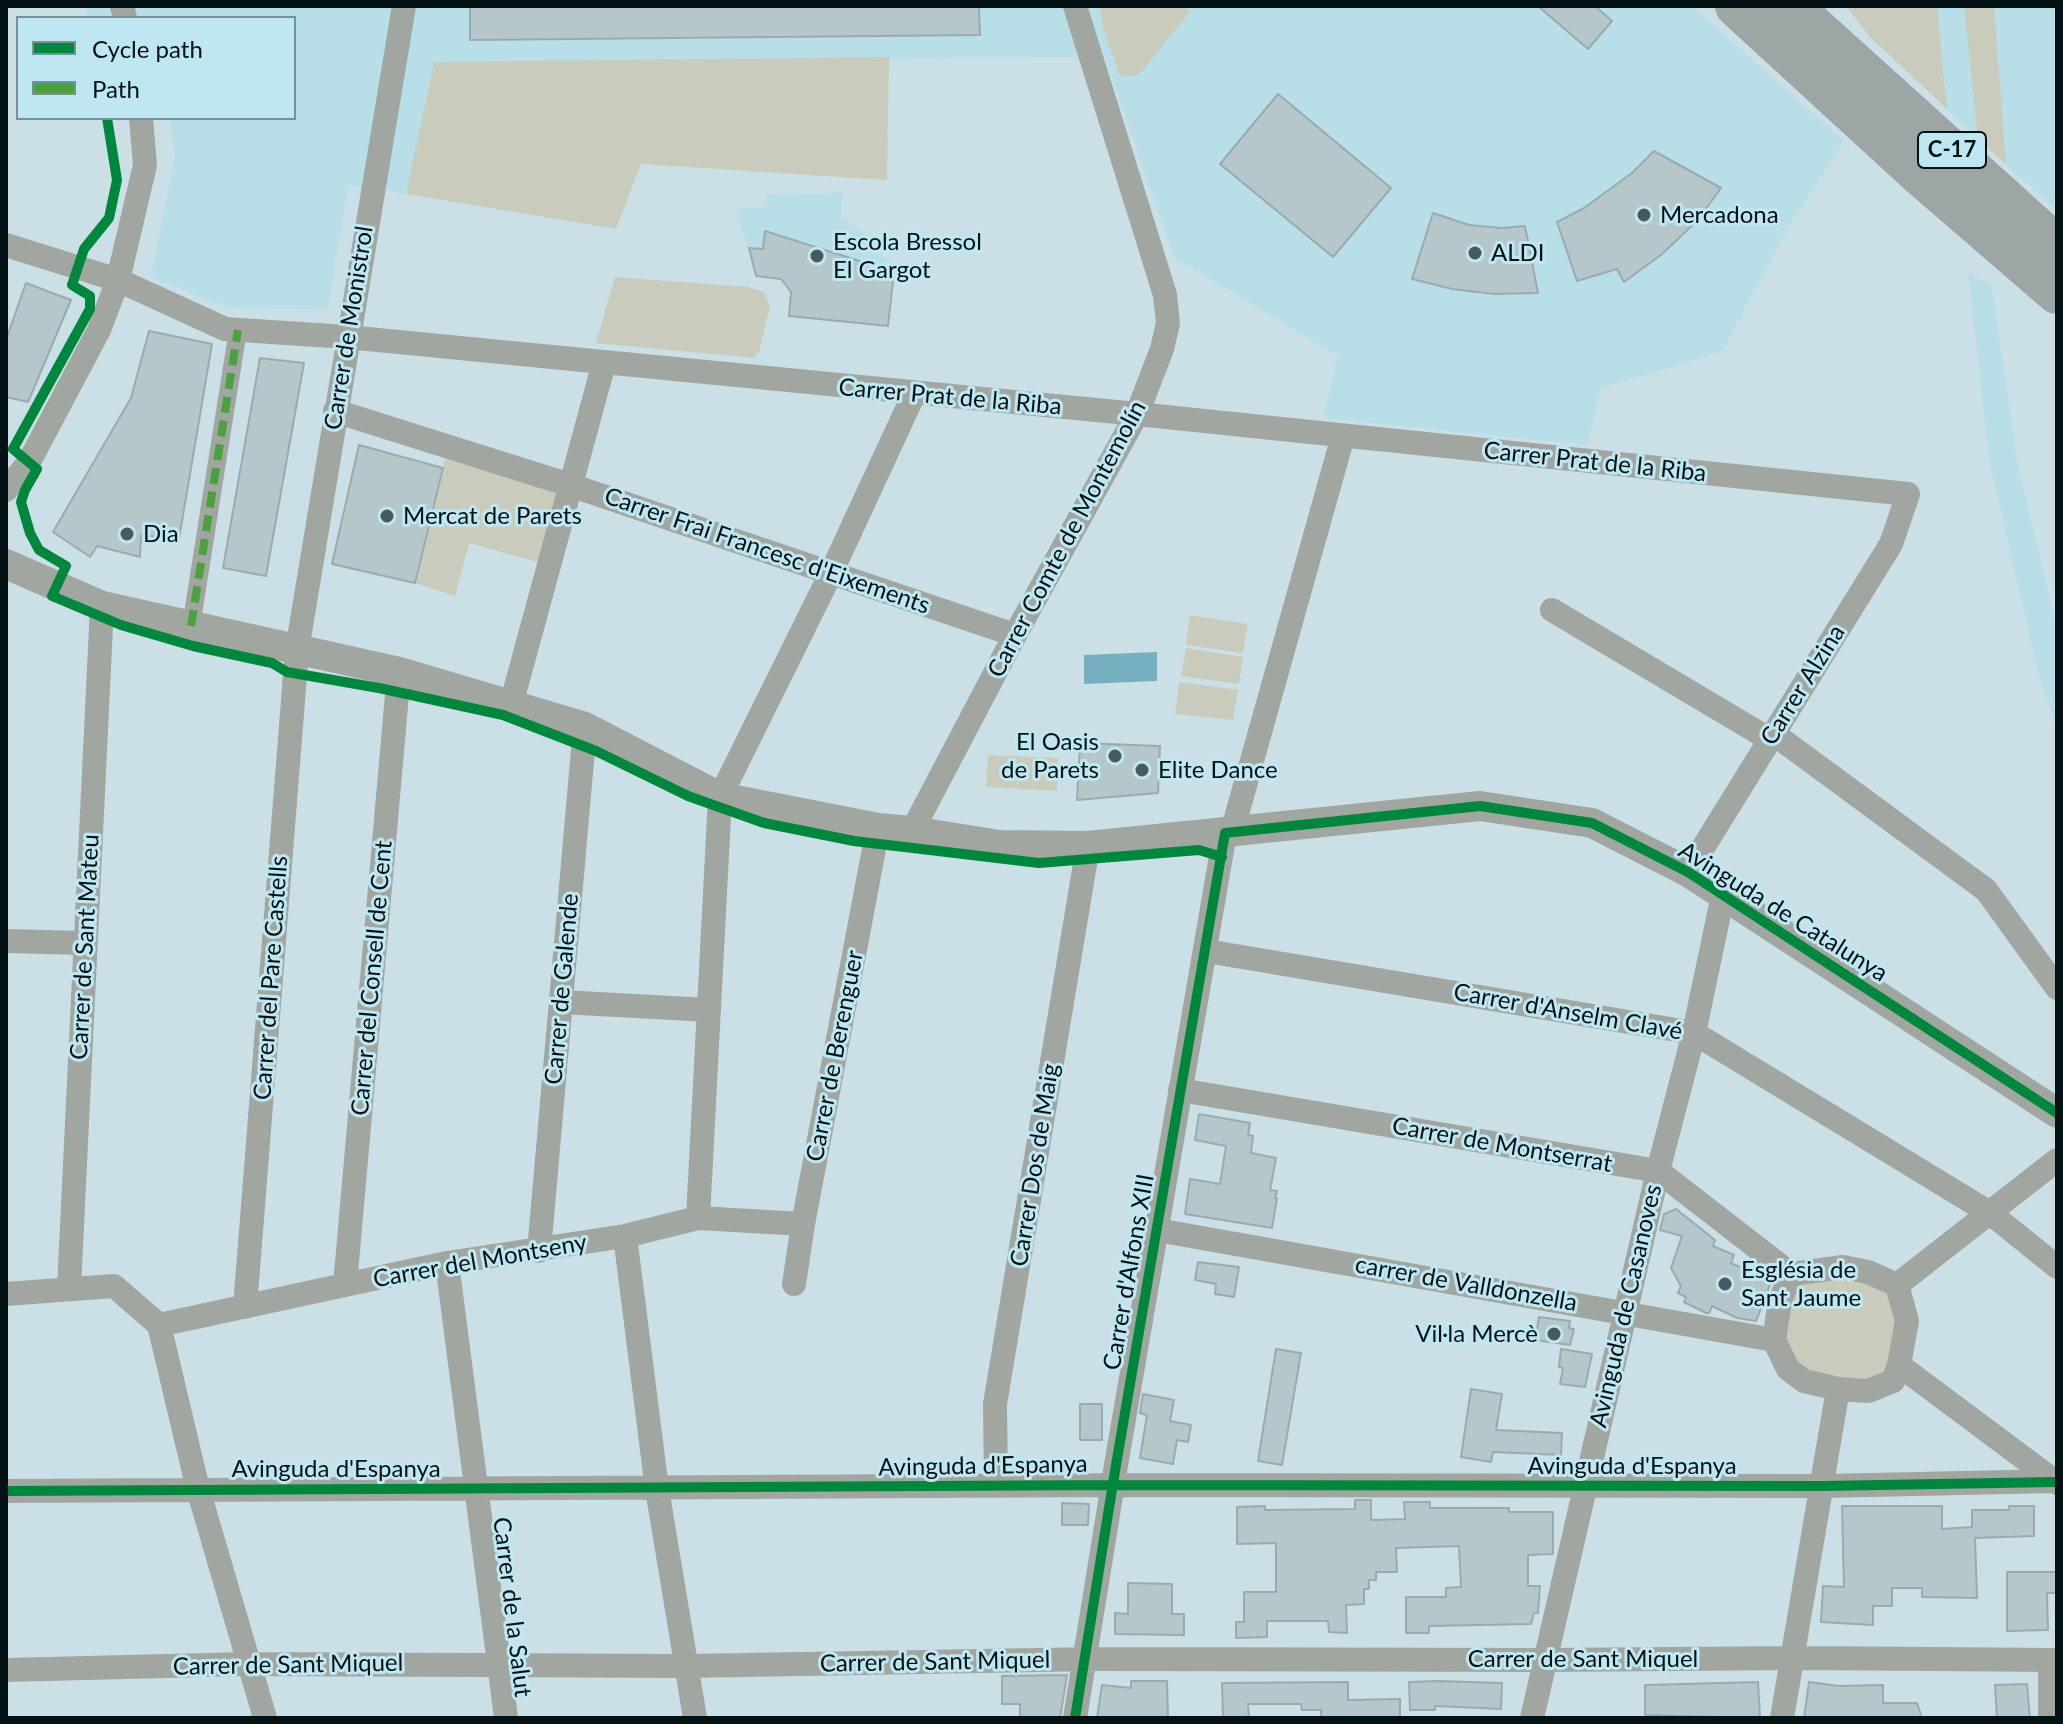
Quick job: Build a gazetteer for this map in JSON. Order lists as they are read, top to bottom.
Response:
{
  "streets": {
    "highway": ["C-17"],
    "street": [
      "Carrer de Monistrol",
      "Carrer Prat de la Riba",
      "Carrer Comte de Montemolín",
      "Carrer Frai Francesc d'Eixements",
      "Carrer Alzina",
      "Avinguda de Catalunya",
      "Carrer de Sant Mateu",
      "Carrer del Pare Castells",
      "Carrer del Consell de Cent",
      "Carrer de Galende",
      "Carrer d'Anselm Clavé",
      "Carrer de Berenguer",
      "Carrer de Montserrat",
      "Carrer Dos de Maig",
      "Carrer del Montseny",
      "Carrer d'Alfons XIII",
      "carrer de Valldonzella",
      "Avinguda de Casanoves",
      "Avinguda d'Espanya",
      "Carrer de la Salut",
      "Carrer de Sant Miquel"
    ]
  },
  "crossings": [
    ["Carrer de Monistrol", "Carrer Prat de la Riba"],
    ["Carrer de Monistrol", "Carrer Frai Francesc d'Eixements"],
    ["Carrer de Monistrol", "Avinguda de Catalunya"],
    ["Carrer de Monistrol", "Carrer del Pare Castells"],
    ["Carrer Prat de la Riba", "Carrer Comte de Montemolín"],
    ["Carrer Prat de la Riba", "Carrer Alzina"],
    ["Carrer Prat de la Riba", "Carrer d'Alfons XIII"],
    ["Carrer Comte de Montemolín", "Carrer Frai Francesc d'Eixements"],
    ["Carrer Comte de Montemolín", "Avinguda de Catalunya"],
    ["Carrer Alzina", "Avinguda de Catalunya"],
    ["Avinguda de Catalunya", "Carrer de Sant Mateu"],
    ["Avinguda de Catalunya", "Carrer del Pare Castells"],
    ["Avinguda de Catalunya", "Carrer del Consell de Cent"],
    ["Avinguda de Catalunya", "Carrer de Galende"],
    ["Avinguda de Catalunya", "Carrer de Berenguer"],
    ["Avinguda de Catalunya", "Carrer Dos de Maig"],
    ["Avinguda de Catalunya", "Carrer d'Alfons XIII"],
    ["Avinguda de Catalunya", "Avinguda de Casanoves"],
    ["Carrer del Pare Castells", "Carrer del Montseny"],
    ["Carrer del Consell de Cent", "Carrer del Montseny"],
    ["Carrer de Galende", "Carrer del Montseny"],
    ["Carrer d'Anselm Clavé", "Carrer d'Alfons XIII"],
    ["Carrer d'Anselm Clavé", "Avinguda de Casanoves"],
    ["Carrer de Berenguer", "Carrer del Montseny"],
    ["Carrer de Montserrat", "Carrer d'Alfons XIII"],
    ["Carrer de Montserrat", "carrer de Valldonzella"],
    ["Carrer de Montserrat", "Avinguda de Casanoves"],
    ["Carrer Dos de Maig", "Avinguda d'Espanya"],
    ["Carrer del Montseny", "Carrer de la Salut"],
    ["Carrer d'Alfons XIII", "carrer de Valldonzella"],
    ["Carrer d'Alfons XIII", "Avinguda d'Espanya"],
    ["Carrer d'Alfons XIII", "Carrer de Sant Miquel"],
    ["carrer de Valldonzella", "Avinguda de Casanoves"],
    ["Avinguda de Casanoves", "Avinguda d'Espanya"],
    ["Avinguda de Casanoves", "Carrer de Sant Miquel"],
    ["Avinguda d'Espanya", "Carrer de la Salut"],
    ["Carrer de la Salut", "Carrer de Sant Miquel"]
  ],
  "places": [
    "Mercadona",
    "ALDI",
    "Escola Bressol El Gargot",
    "Mercat de Parets",
    "Dia",
    "El Oasis de Parets",
    "Elite Dance",
    "Església de Sant Jaume",
    "Vil·la Mercè"
  ],
  "legend": ["Cycle path", "Path"]
}
